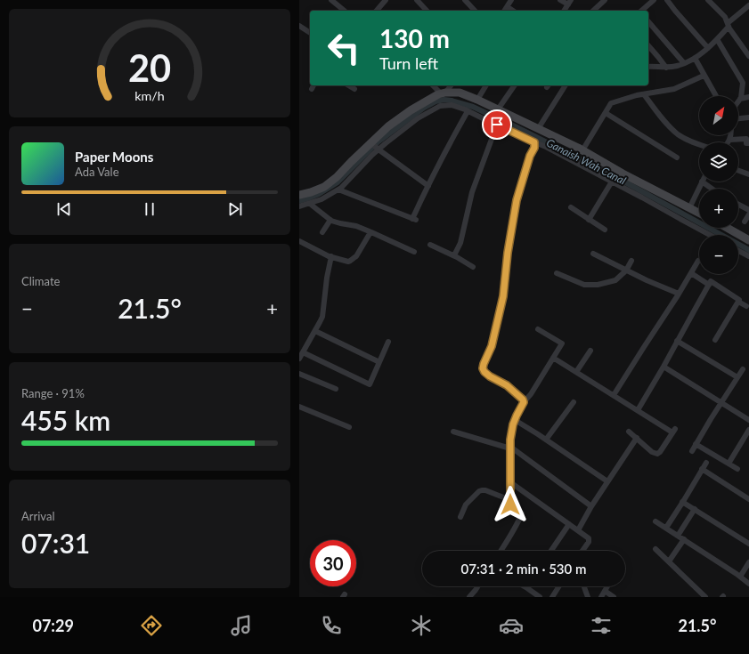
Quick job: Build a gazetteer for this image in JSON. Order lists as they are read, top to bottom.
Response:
{
  "water": ["Ganaish Wah Canal"],
  "north": "top right",
  "page": {
    "turn": ["130 m", "Turn left"],
    "map_buttons": ["+", "−"],
    "song": ["Paper Moons", "Ada Vale"],
    "tile": [
      "Climate",
      ["Range · 91%", "455 km"],
      ["Arrival", "07:31"]
    ],
    "heat": ["−", "21.5°", "+"],
    "limit": "30",
    "trip": "07:31 · 2 min · 530 m",
    "tabs": ["07:29", "21.5°"],
    "gauge": ["20", "km/h"]
  }
}
